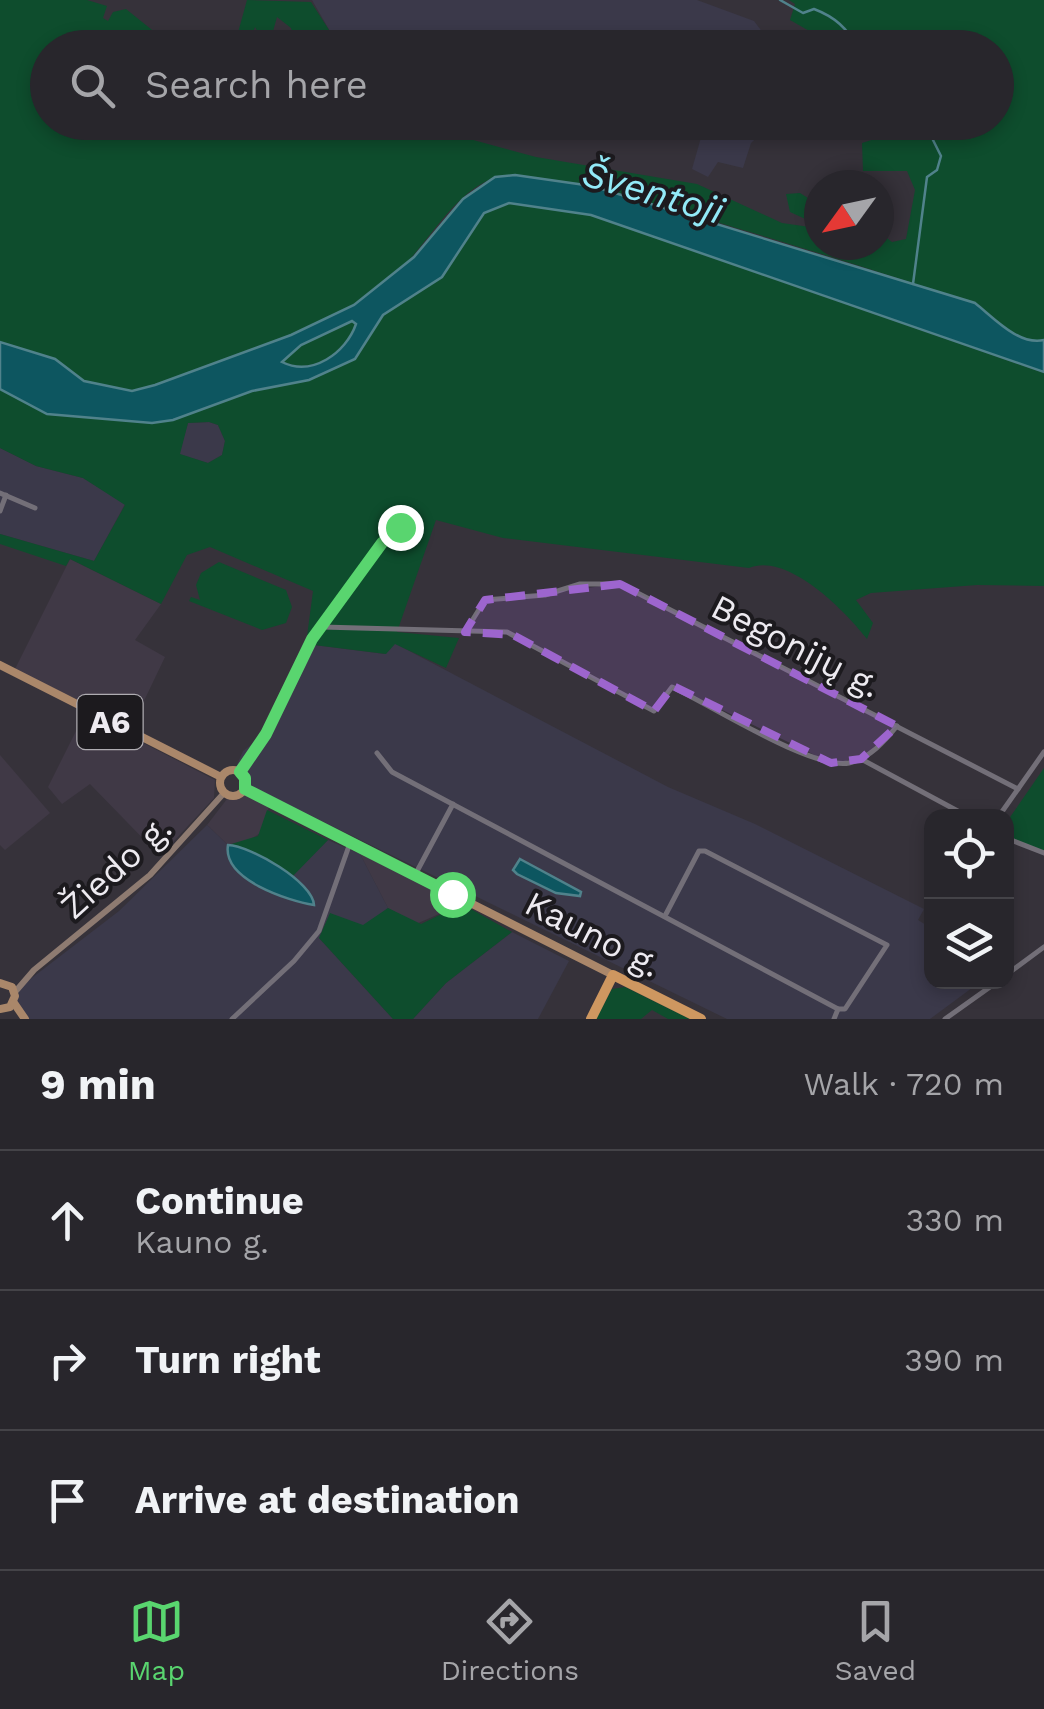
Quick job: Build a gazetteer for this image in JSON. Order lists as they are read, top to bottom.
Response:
{
  "streets": {
    "highway": ["Kauno g."],
    "main road": ["A6"],
    "street": ["Begonijų g.", "Žiedo g."]
  },
  "crossings": [
    ["A6", "Žiedo g."],
    ["A6", "Kauno g."],
    ["Žiedo g.", "Kauno g."]
  ],
  "water": ["Šventoji"],
  "north": "bottom left",
  "page": {
    "search": "Search here",
    "heading": ["9 min", "Walk · 720 m"],
    "list": [
      ["Continue", "Kauno g.", "330 m"],
      ["Turn right", "390 m"],
      "Arrive at destination"
    ],
    "nav": ["Map", "Directions", "Saved"]
  }
}
